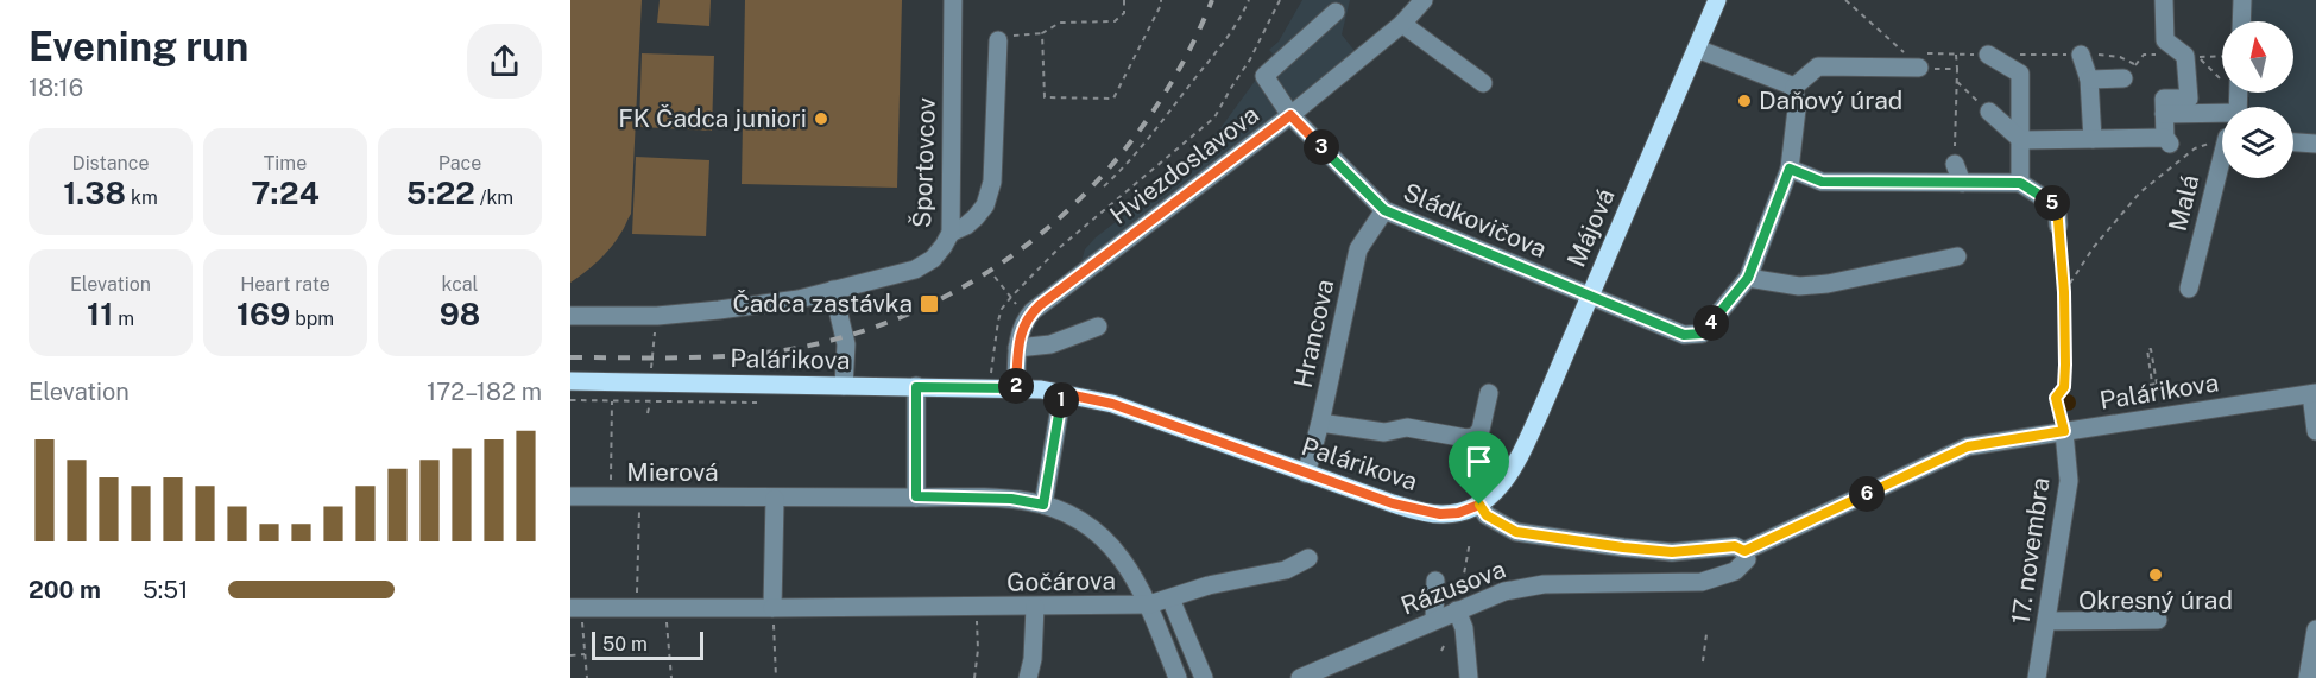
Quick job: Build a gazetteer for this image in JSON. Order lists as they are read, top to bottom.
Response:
{
  "streets": {
    "main road": ["Májová", "Palárikova"],
    "street": [
      "Športovcov",
      "Hviezdoslavova",
      "Malá",
      "Sládkovičova",
      "Hrancova",
      "Mierová",
      "17. novembra",
      "Gočárova",
      "Rázusova"
    ]
  },
  "crossings": [
    ["Hviezdoslavova", "Sládkovičova"],
    ["Sládkovičova", "Májová"],
    ["Sládkovičova", "Hrancova"],
    ["Májová", "Palárikova"],
    ["Hrancova", "Palárikova"],
    ["Palárikova", "17. novembra"],
    ["Palárikova", "Rázusova"],
    ["Mierová", "Gočárova"]
  ],
  "places": {
    "other": ["Daňový úrad", "FK Čadca juniori", "Okresný úrad"],
    "transit": ["Čadca zastávka"]
  },
  "scale_bar": "50 m",
  "north": "top",
  "page": {
    "heading": ["Evening run", "18:16"],
    "stats": [
      ["Distance", "1.38 km"],
      ["Time", "7:24"],
      ["Pace", "5:22 /km"],
      ["Elevation", "11 m"],
      ["Heart rate", "169 bpm"],
      ["kcal", "98"]
    ],
    "pins": [
      "3",
      "5",
      "4",
      "2",
      "1",
      "6"
    ],
    "chart": ["Elevation", "172–182 m"],
    "list": [
      {
        "name": "200 m",
        "note": "5:51"
      }
    ],
    "scale": "50 m"
  }
}
